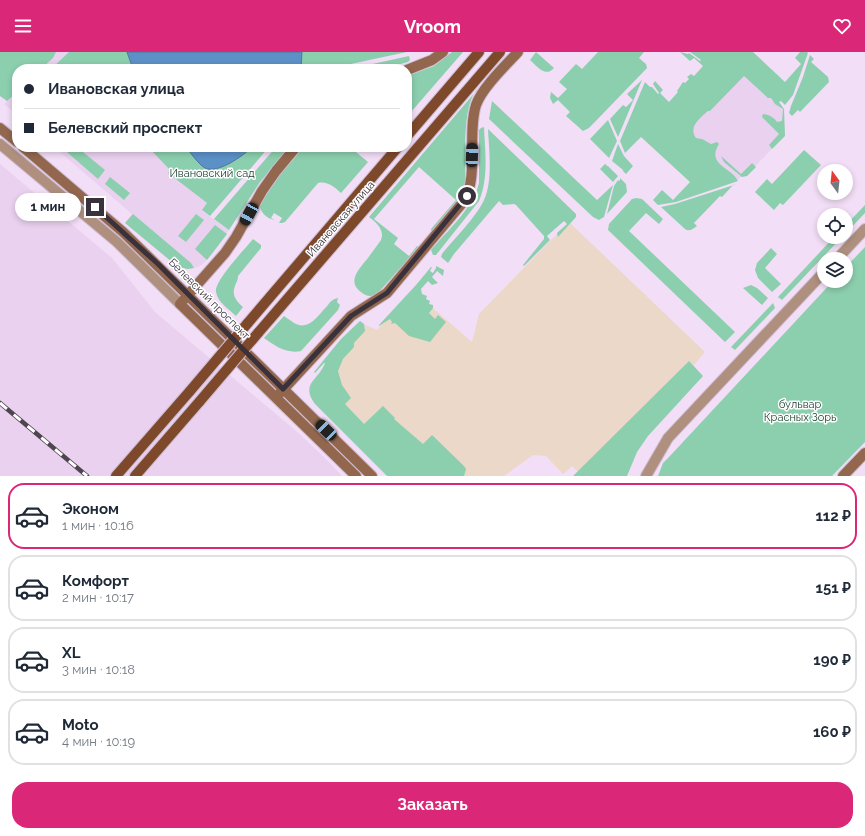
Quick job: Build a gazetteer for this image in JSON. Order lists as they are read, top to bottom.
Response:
{
  "streets": {
    "main road": ["Ивановская улица"],
    "street": ["Белевский проспект"]
  },
  "parks": ["Ивановский сад", "бульвар Красных Зорь"],
  "north": "top",
  "page": {
    "header": "Vroom",
    "banner": ["Ивановская улица", "Белевский проспект"],
    "bubble": "1 мин",
    "list": [
      {
        "name": "Эконом",
        "note": "1 мин · 10:16",
        "value": "112 ₽"
      },
      {
        "name": "Комфорт",
        "note": "2 мин · 10:17",
        "value": "151 ₽"
      },
      {
        "name": "XL",
        "note": "3 мин · 10:18",
        "value": "190 ₽"
      },
      {
        "name": "Moto",
        "note": "4 мин · 10:19",
        "value": "160 ₽"
      }
    ],
    "buttons": "Заказать"
  }
}
